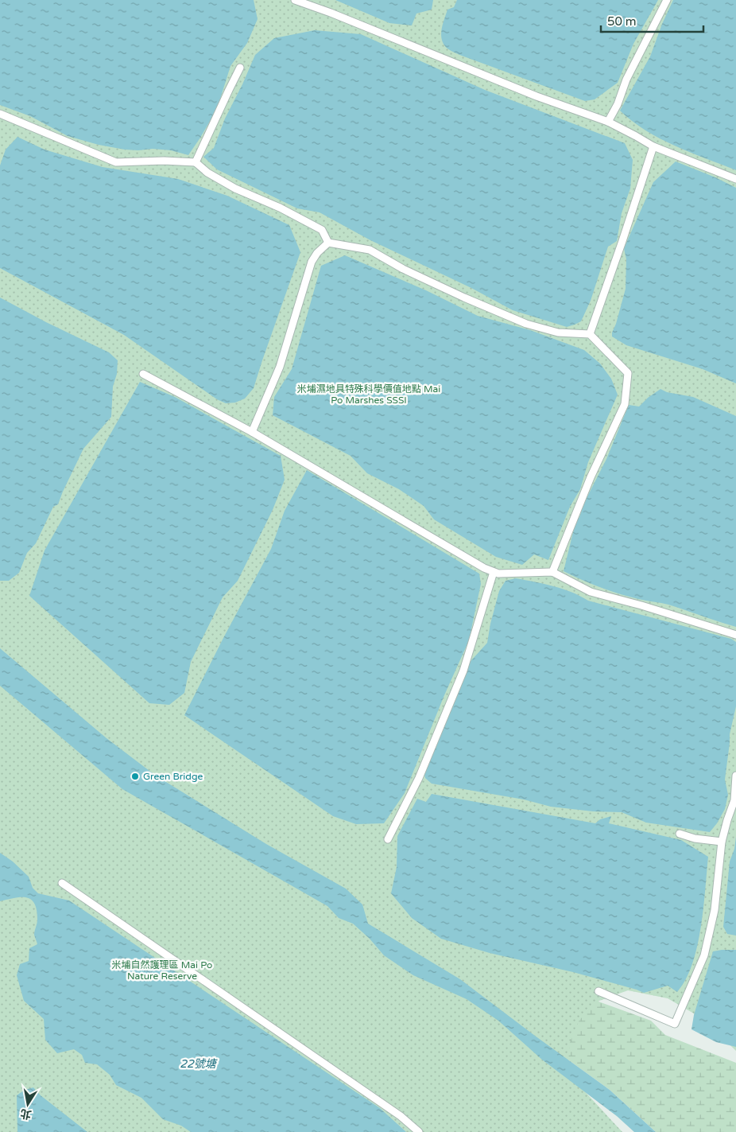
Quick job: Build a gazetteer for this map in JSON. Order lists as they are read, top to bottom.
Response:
{
  "water": ["22號塘"],
  "parks": ["米埔濕地具特殊科學價值地點 Mai Po Marshes SSSI", "米埔自然護理區 Mai Po Nature Reserve"],
  "places": ["Green Bridge"],
  "scale_bar": "50 m",
  "north": "bottom"
}
